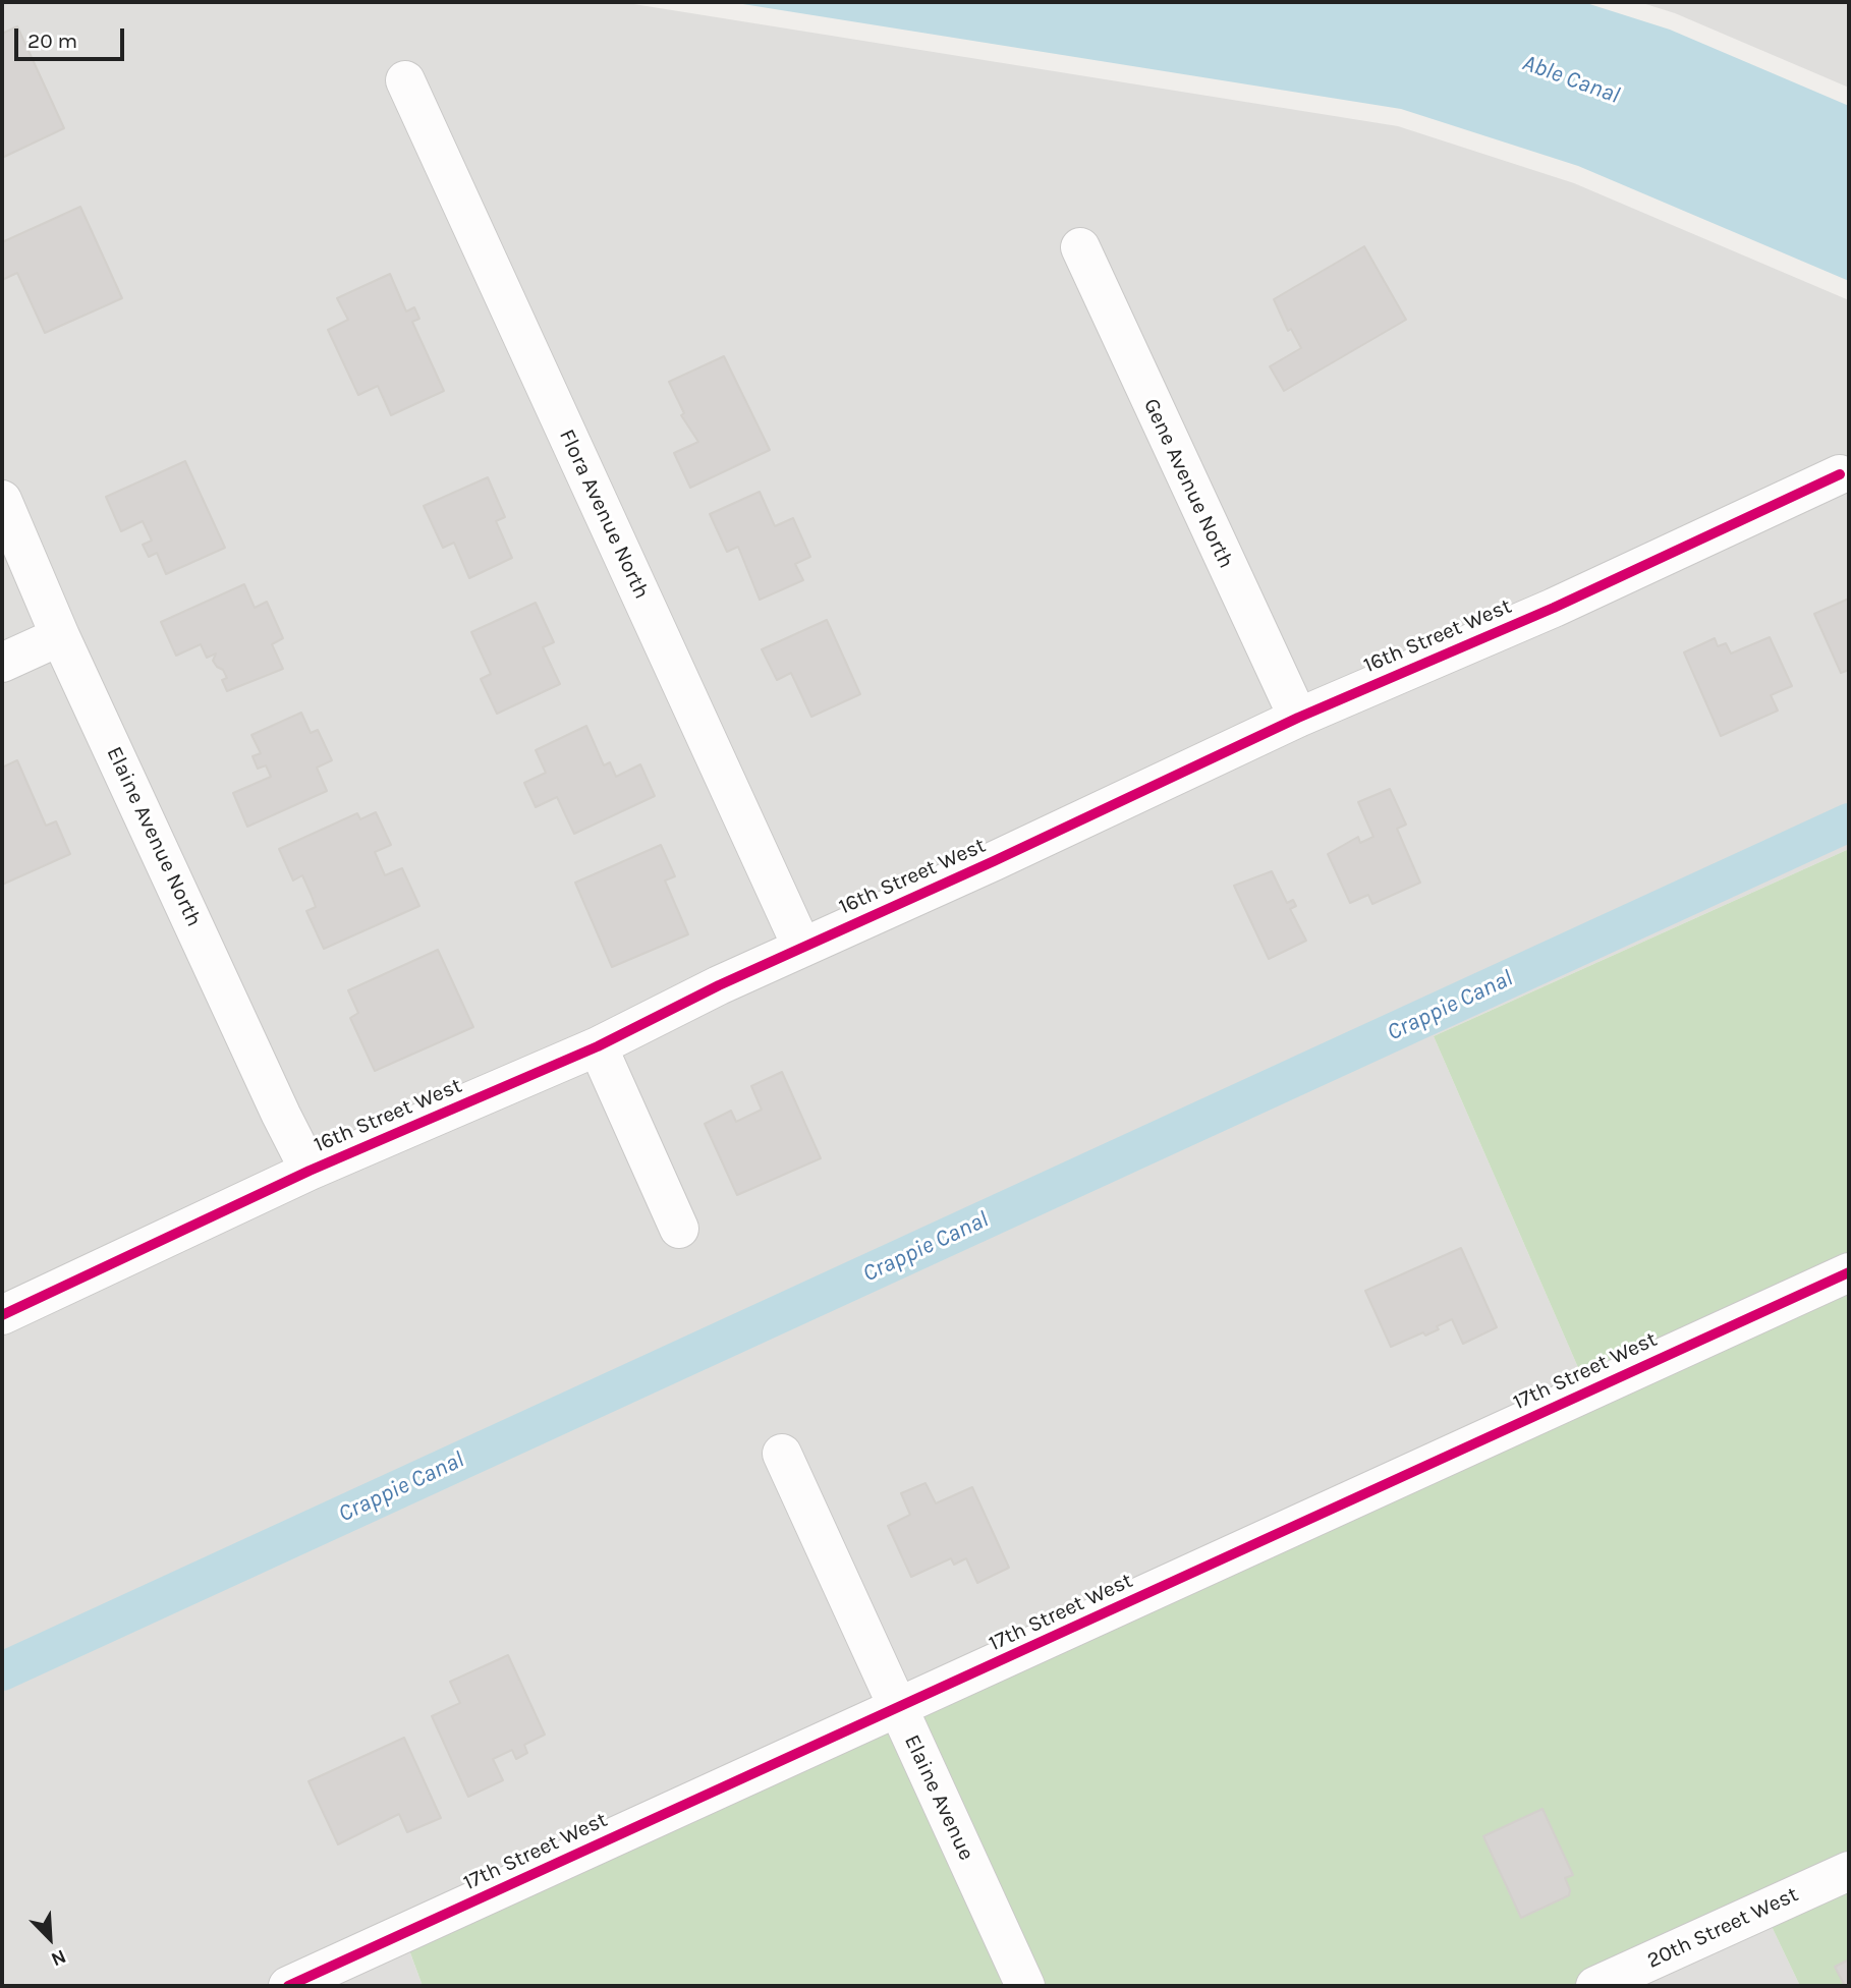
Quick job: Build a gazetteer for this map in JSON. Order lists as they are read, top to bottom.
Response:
{
  "streets": {
    "street": [
      "Gene Avenue North",
      "Flora Avenue North",
      "16th Street West",
      "Elaine Avenue North",
      "17th Street West",
      "Elaine Avenue",
      "20th Street West"
    ]
  },
  "crossings": [
    ["Gene Avenue North", "16th Street West"],
    ["Flora Avenue North", "16th Street West"],
    ["16th Street West", "Elaine Avenue North"],
    ["17th Street West", "Elaine Avenue"]
  ],
  "water": ["Able Canal", "Crappie Canal"],
  "scale_bar": "20 m",
  "north": "bottom right"
}
